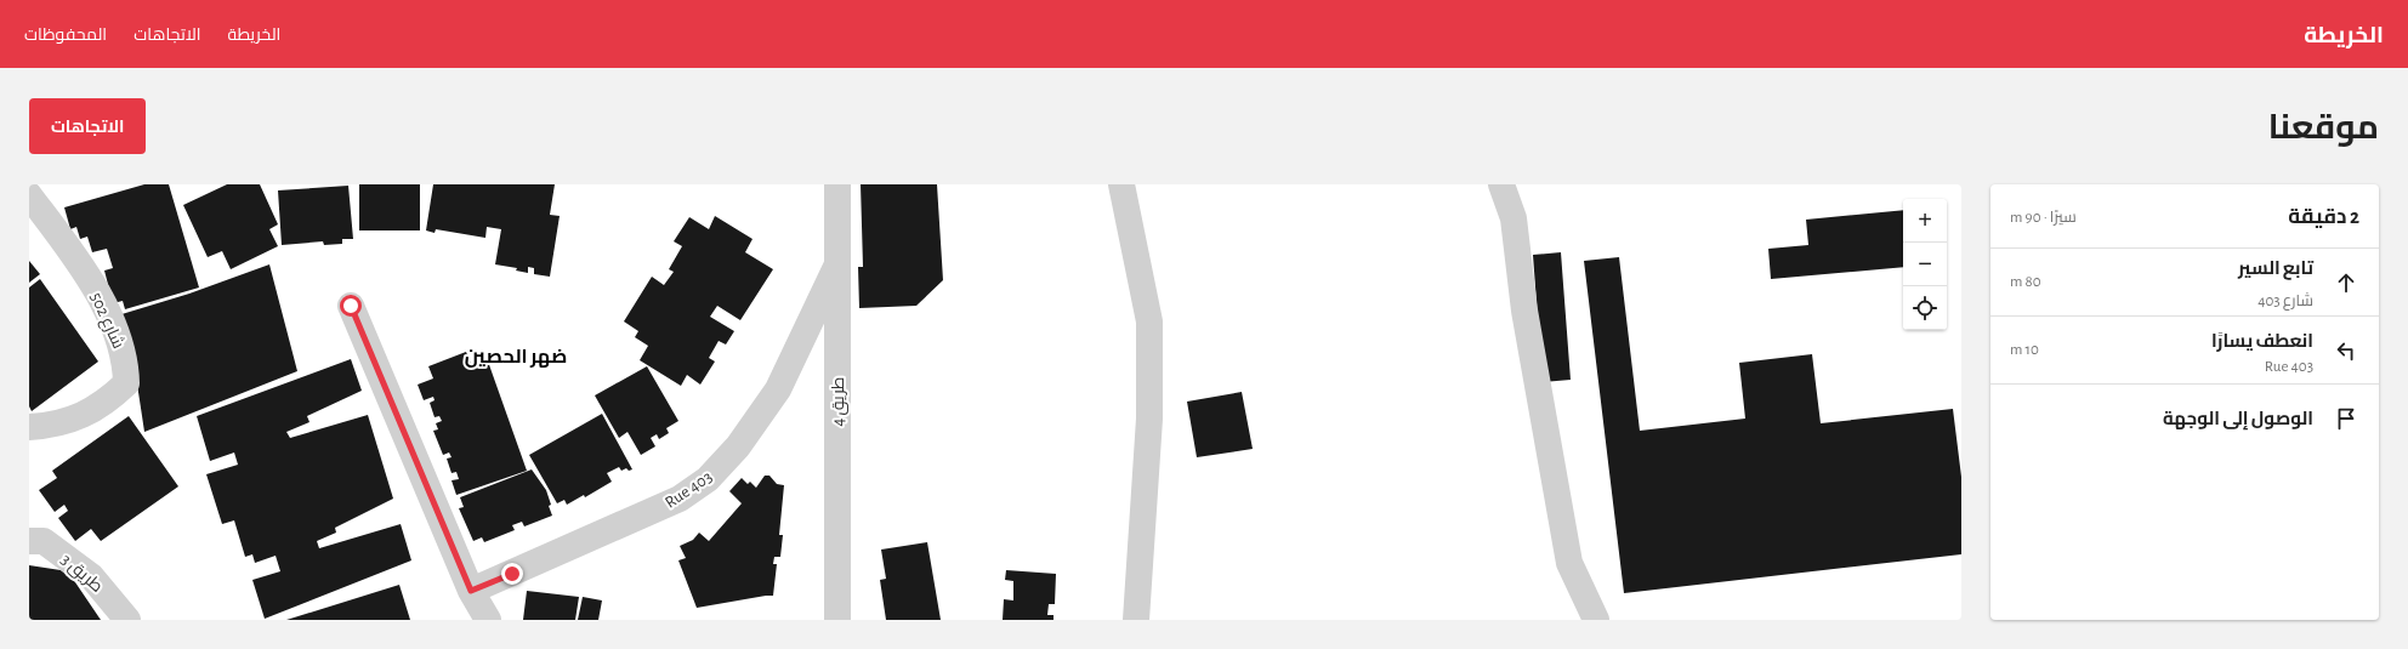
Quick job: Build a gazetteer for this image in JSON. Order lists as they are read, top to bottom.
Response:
{
  "streets": {
    "street": [
      "شارع 502",
      "طريق 4",
      "Rue 403",
      "طريق 3"
    ]
  },
  "crossings": [
    ["طريق 4", "Rue 403"]
  ],
  "districts": ["ضهر الحصين"],
  "page": {
    "header": "الخريطة",
    "nav": ["الخريطة", "الاتجاهات", "المحفوظات"],
    "title": "موقعنا",
    "buttons": "الاتجاهات",
    "heading": ["2 دقيقة", "سيرًا · 90 m"],
    "map_buttons": ["+", "−"],
    "list": [
      ["تابع السير", "شارع 403", "80 m"],
      ["انعطف يسارًا", "Rue 403", "10 m"],
      "الوصول إلى الوجهة"
    ]
  }
}
